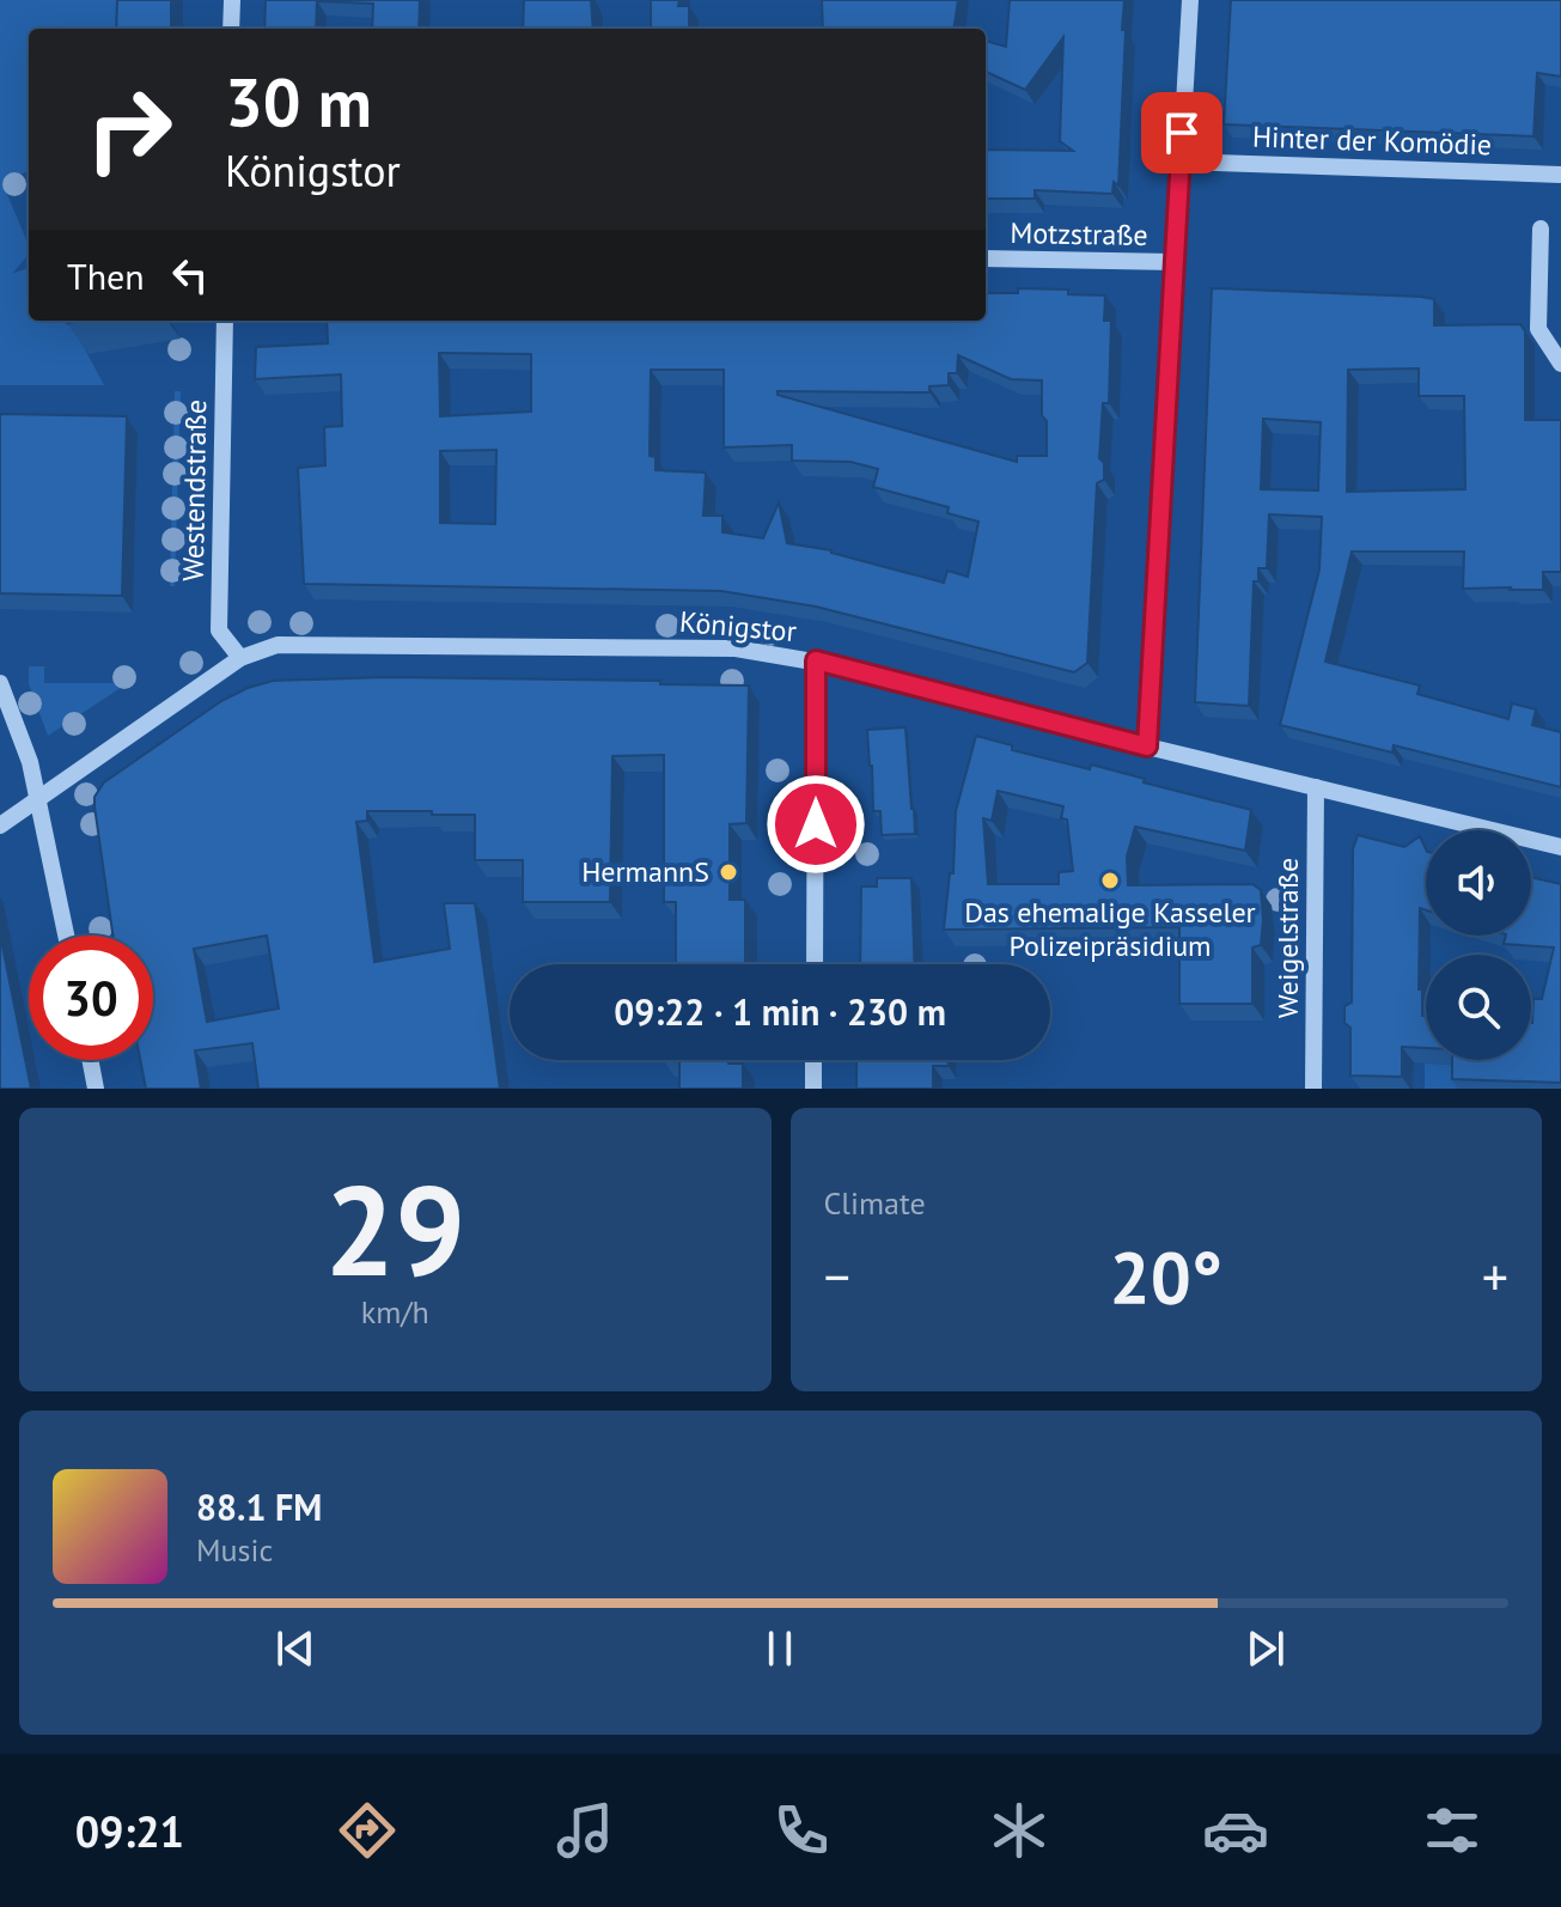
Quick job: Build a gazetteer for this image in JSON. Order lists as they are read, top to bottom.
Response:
{
  "streets": {
    "street": [
      "Hinter der Komödie",
      "Motzstraße",
      "Westendstraße",
      "Königstor",
      "Weigelstraße"
    ]
  },
  "crossings": [
    ["Westendstraße", "Königstor"],
    ["Königstor", "Weigelstraße"]
  ],
  "places": ["HermannS", "Das ehemalige Kasseler Polizeipräsidium"],
  "page": {
    "turn": ["30 m", "Königstor"],
    "then": "Then",
    "limit": "30",
    "trip": "09:22 · 1 min · 230 m",
    "tile": [
      ["29", "km/h"],
      "Climate"
    ],
    "heat": ["−", "20°", "+"],
    "song": ["88.1 FM", "Music"],
    "tabs": "09:21"
  }
}
